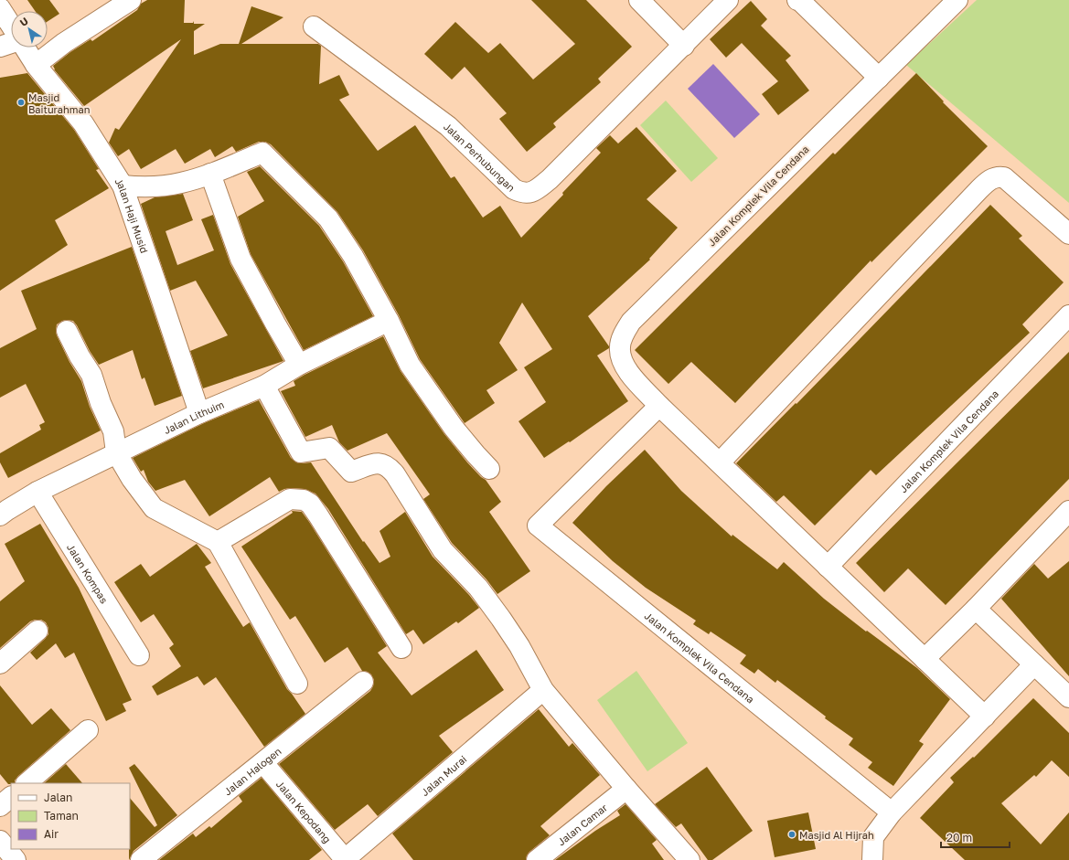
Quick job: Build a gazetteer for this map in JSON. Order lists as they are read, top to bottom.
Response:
{
  "streets": {
    "street": [
      "Jalan Perhubungan",
      "Jalan Komplek Vila Cendana",
      "Jalan Haji Musid",
      "Jalan Lithuim",
      "Jalan Kompas",
      "Jalan Halogen",
      "Jalan Murai",
      "Jalan Kepodang",
      "Jalan Camar"
    ]
  },
  "crossings": [
    ["Jalan Haji Musid", "Jalan Lithuim"],
    ["Jalan Lithuim", "Jalan Kompas"],
    ["Jalan Halogen", "Jalan Kepodang"],
    ["Jalan Murai", "Jalan Kepodang"]
  ],
  "places": ["Masjid Baiturahman", "Masjid Al Hijrah"],
  "legend": ["Jalan", "Taman", "Air"],
  "scale_bar": "20 m",
  "north": "top left"
}
